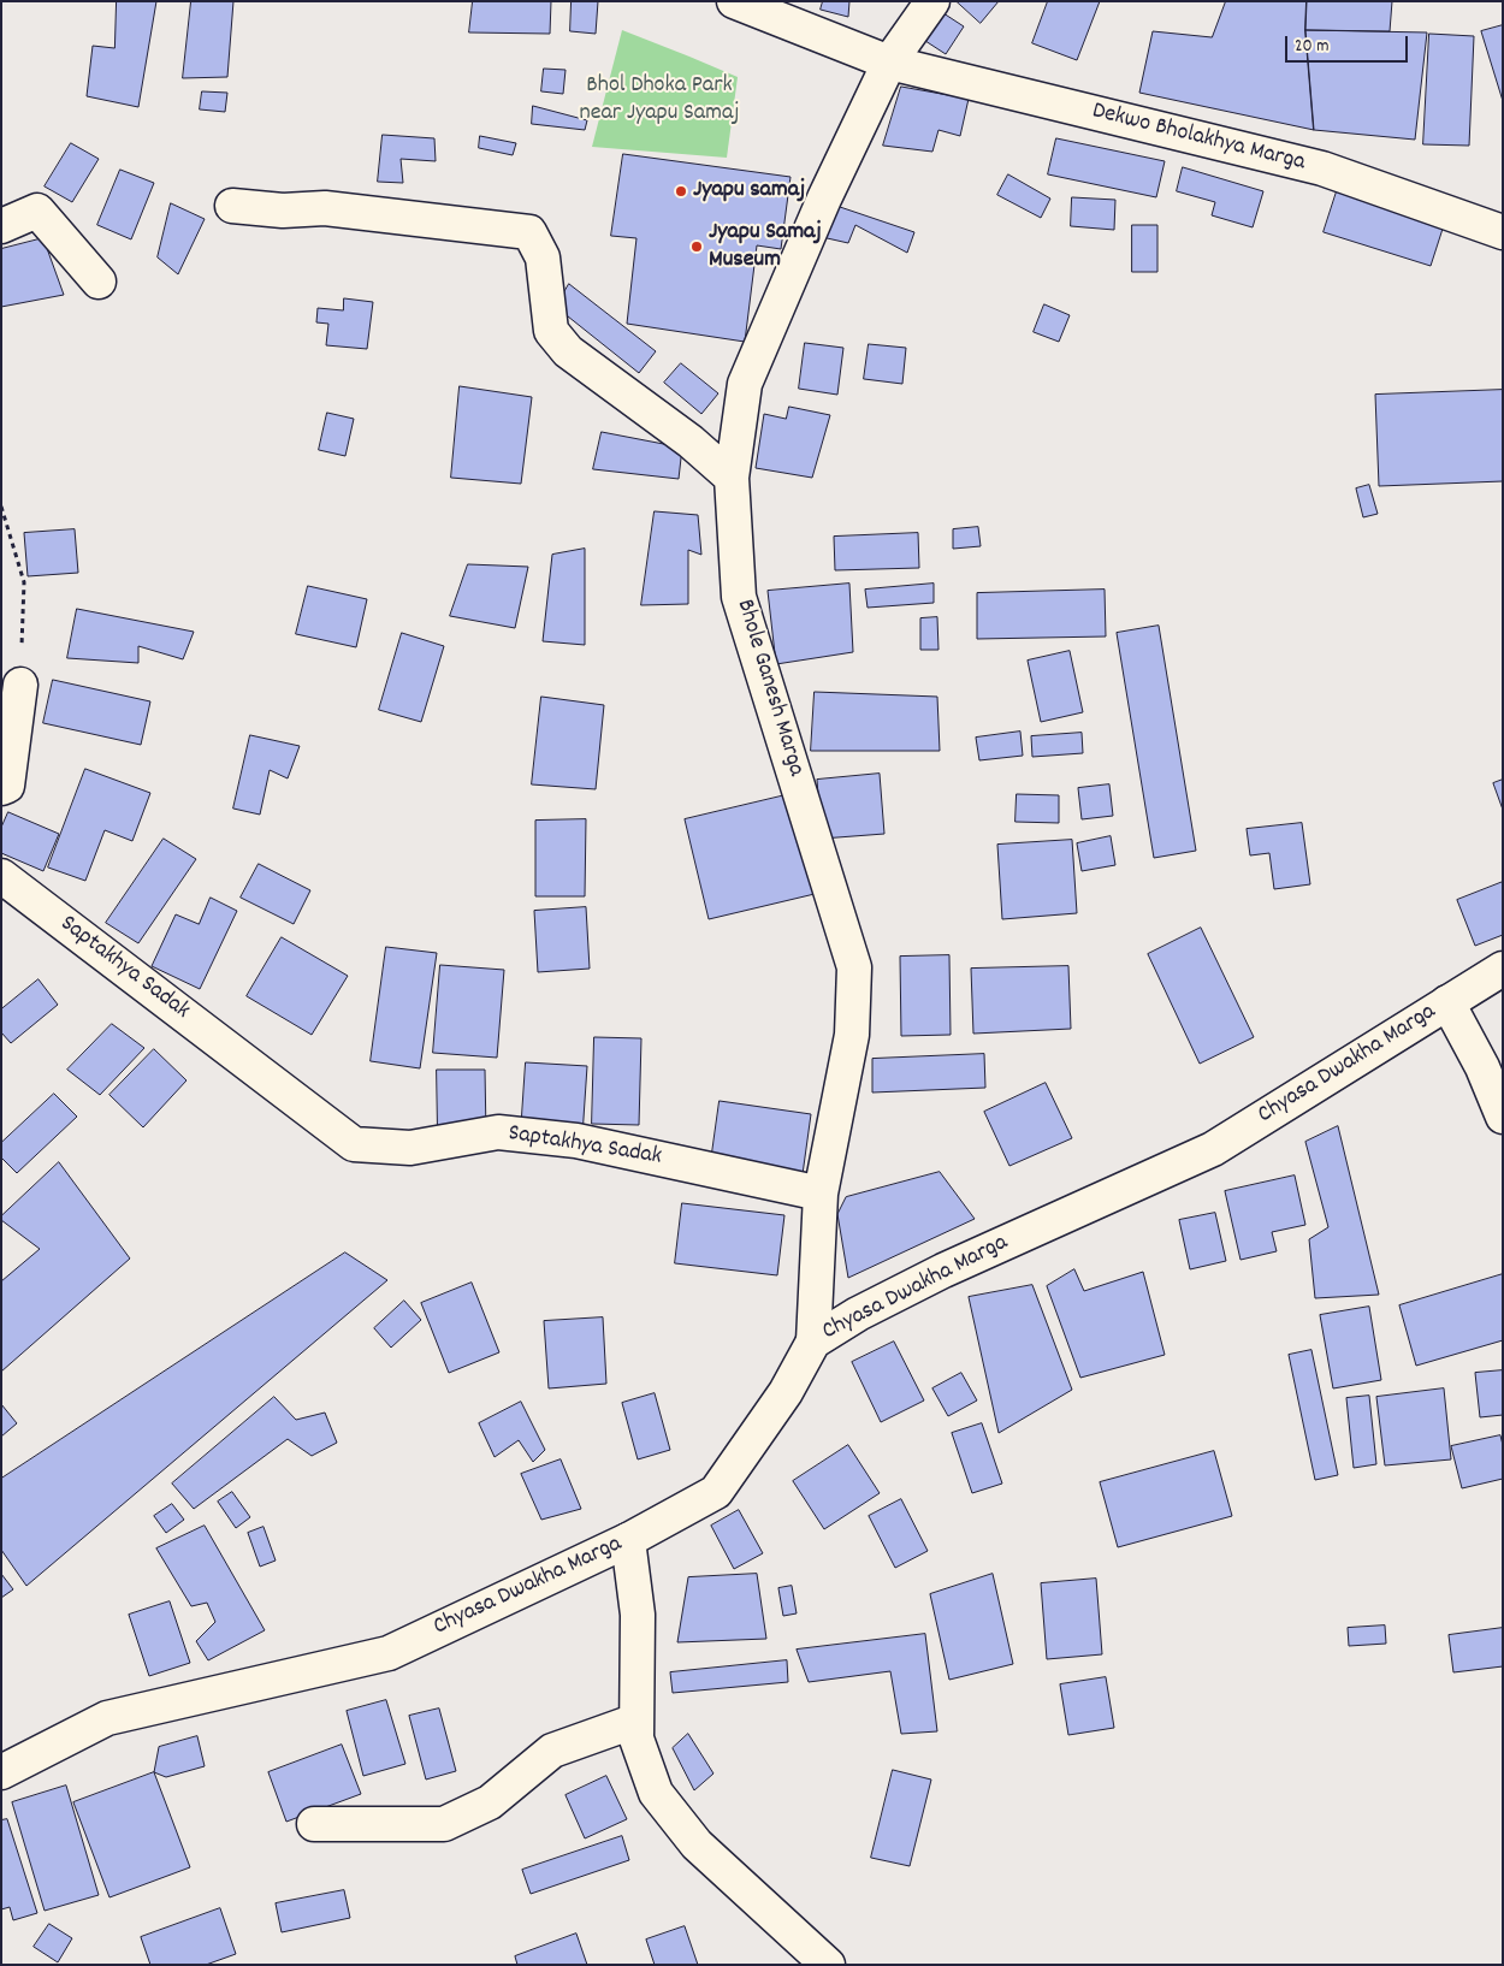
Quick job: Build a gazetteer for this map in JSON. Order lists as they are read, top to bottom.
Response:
{
  "streets": {
    "street": [
      "Dekwo Bholakhya Marga",
      "Bhole Ganesh Marga",
      "Saptakhya Sadak",
      "Chyasa Dwakha Marga"
    ]
  },
  "crossings": [
    ["Dekwo Bholakhya Marga", "Bhole Ganesh Marga"],
    ["Bhole Ganesh Marga", "Saptakhya Sadak"]
  ],
  "parks": ["Bhol Dhoka Park near Jyapu Samaj"],
  "places": ["Jyapu samaj", "Jyapu Samaj Museum"],
  "scale_bar": "20 m"
}
